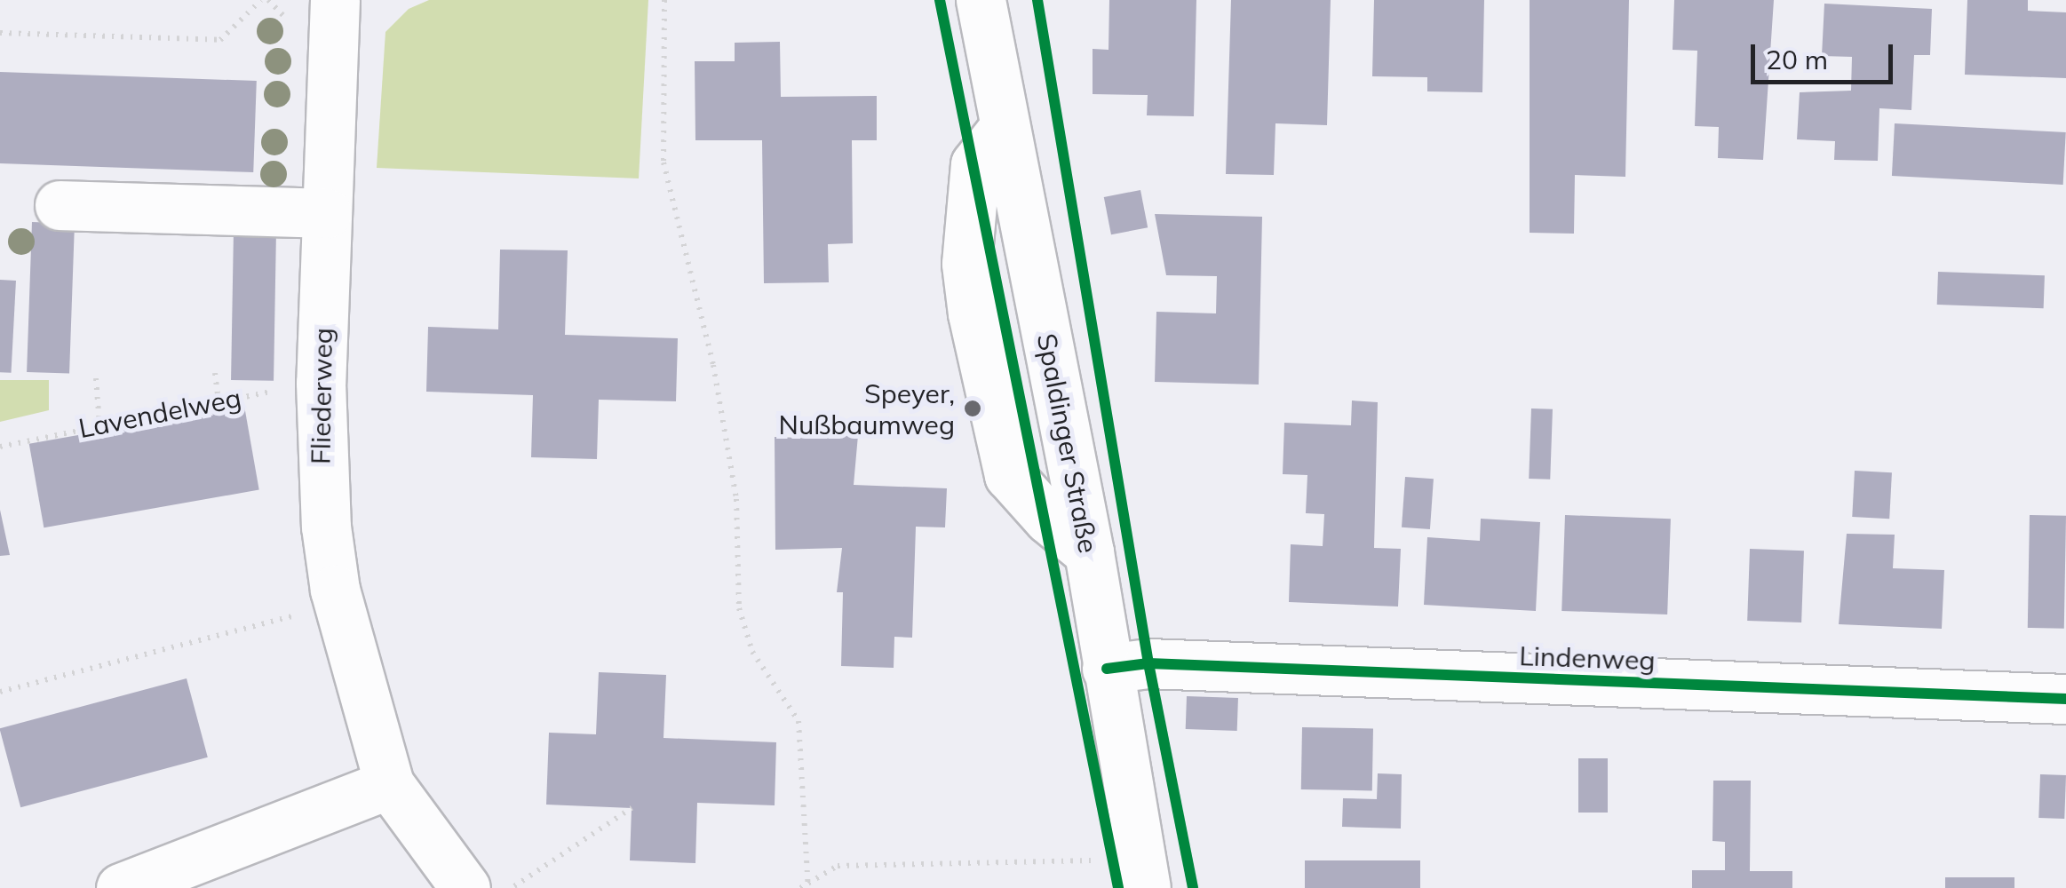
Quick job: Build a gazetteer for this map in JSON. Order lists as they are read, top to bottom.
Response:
{
  "streets": {
    "street": ["Fliederweg", "Spaldinger Straße", "Lindenweg"],
    "path": ["Lavendelweg"]
  },
  "crossings": [
    ["Fliederweg", "Lavendelweg"],
    ["Spaldinger Straße", "Lindenweg"]
  ],
  "places": ["Speyer, Nußbaumweg"],
  "scale_bar": "20 m"
}
